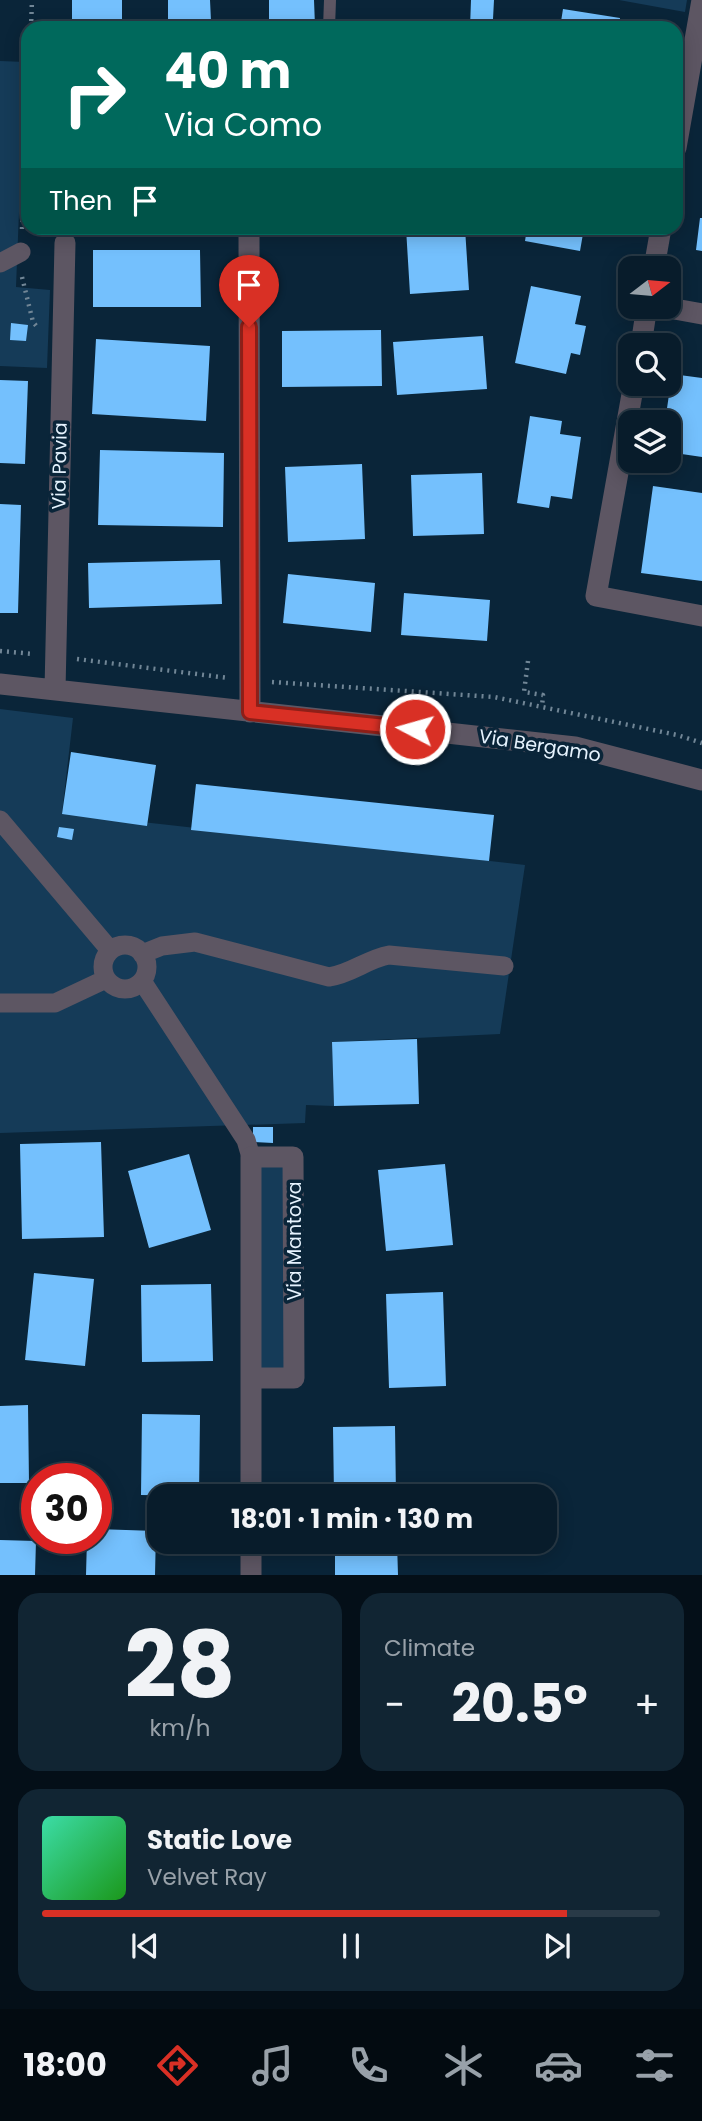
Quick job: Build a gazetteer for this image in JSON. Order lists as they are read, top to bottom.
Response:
{
  "streets": {
    "street": ["Via Pavia", "Via Bergamo", "Via Mantova"]
  },
  "crossings": [
    ["Via Pavia", "Via Bergamo"]
  ],
  "north": "right",
  "page": {
    "turn": ["40 m", "Via Como"],
    "then": "Then",
    "limit": "30",
    "trip": "18:01 · 1 min · 130 m",
    "tile": [
      ["28", "km/h"],
      "Climate"
    ],
    "heat": ["−", "20.5°", "+"],
    "song": ["Static Love", "Velvet Ray"],
    "tabs": "18:00"
  }
}
